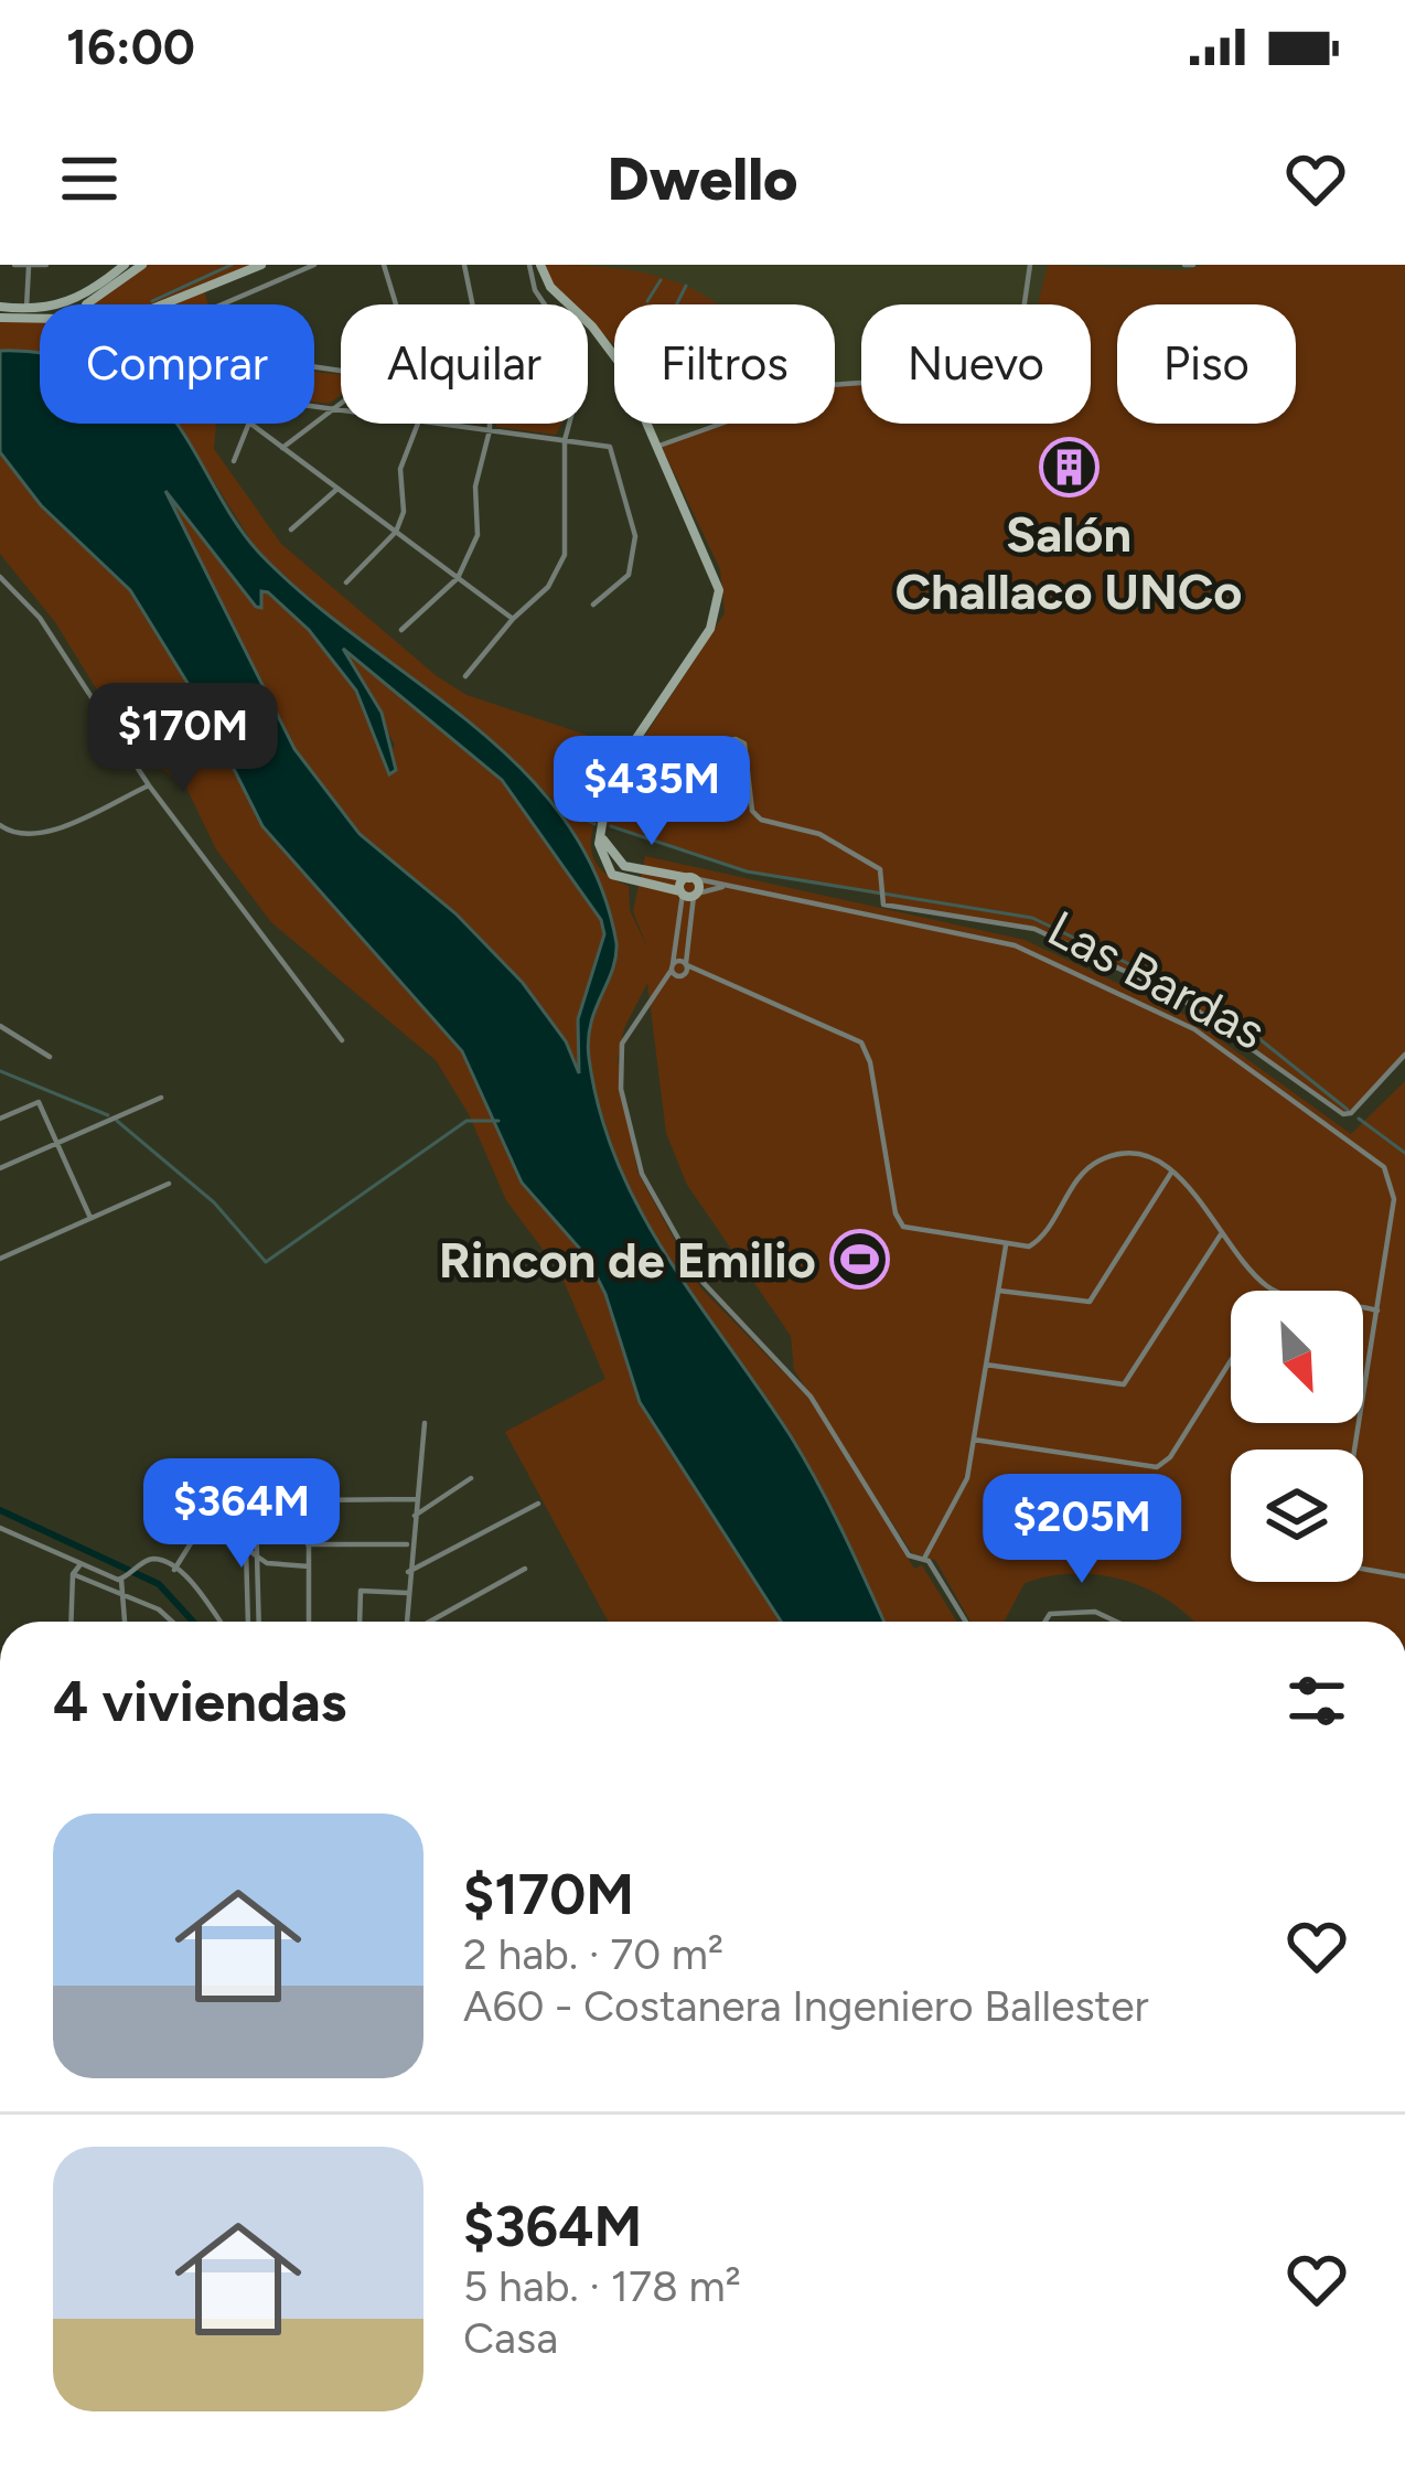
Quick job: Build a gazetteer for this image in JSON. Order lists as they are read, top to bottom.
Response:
{
  "streets": {
    "street": ["Las Bardas"]
  },
  "places": {
    "building": ["Salón Challaco UNCo"],
    "sports": ["Rincon de Emilio"]
  },
  "north": "bottom right",
  "page": {
    "status": "16:00",
    "header": "Dwello",
    "chip": [
      "Comprar",
      "Alquilar",
      "Filtros",
      "Nuevo",
      "Piso"
    ],
    "price": [
      "$170M",
      "$435M",
      "$364M",
      "$205M"
    ],
    "heading": "4 viviendas",
    "list": [
      {
        "name": "$170M",
        "note": "2 hab. · 70 m² · A60 - Costanera Ingeniero Ballester"
      },
      {
        "name": "$364M",
        "note": "5 hab. · 178 m² · Casa"
      }
    ]
  }
}
